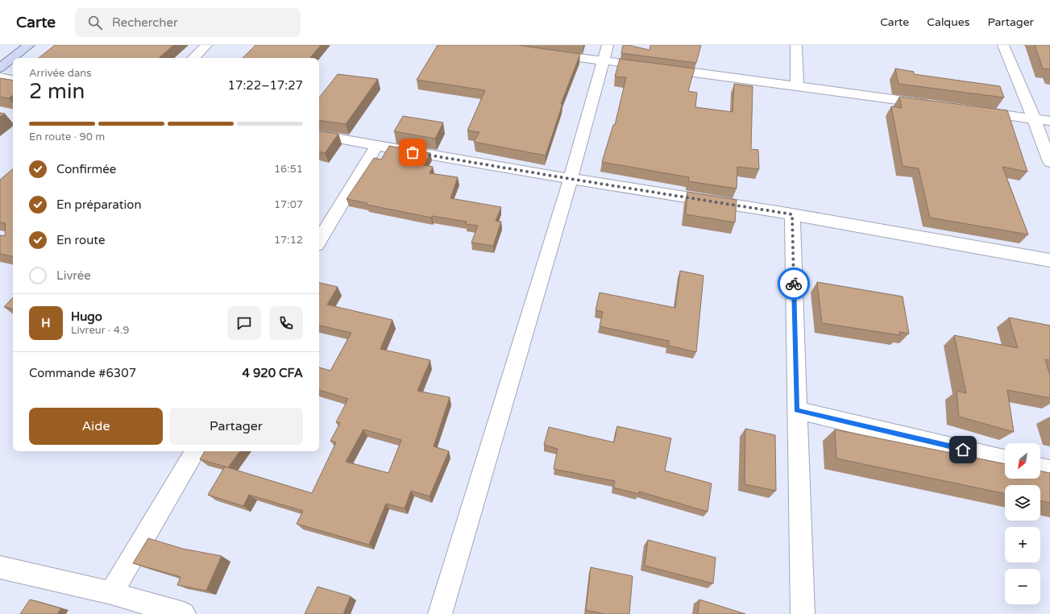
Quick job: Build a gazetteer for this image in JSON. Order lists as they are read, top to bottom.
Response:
{
  "north": "bottom left",
  "page": {
    "header": "Carte",
    "search": "Rechercher",
    "nav": ["Carte", "Calques", "Partager"],
    "heading": ["2 min", "Arrivée dans", "17:22–17:27"],
    "panel": [
      "Hugo",
      "Livreur · 4.9",
      "Commande #6307",
      "4 920 CFA"
    ],
    "bar": "En route · 90 m",
    "list": [
      ["Confirmée", "16:51"],
      ["En préparation", "17:07"],
      ["En route", "17:12"],
      "Livrée"
    ],
    "round": "H",
    "buttons": ["Aide", "Partager"],
    "map_buttons": ["+", "−"]
  }
}
